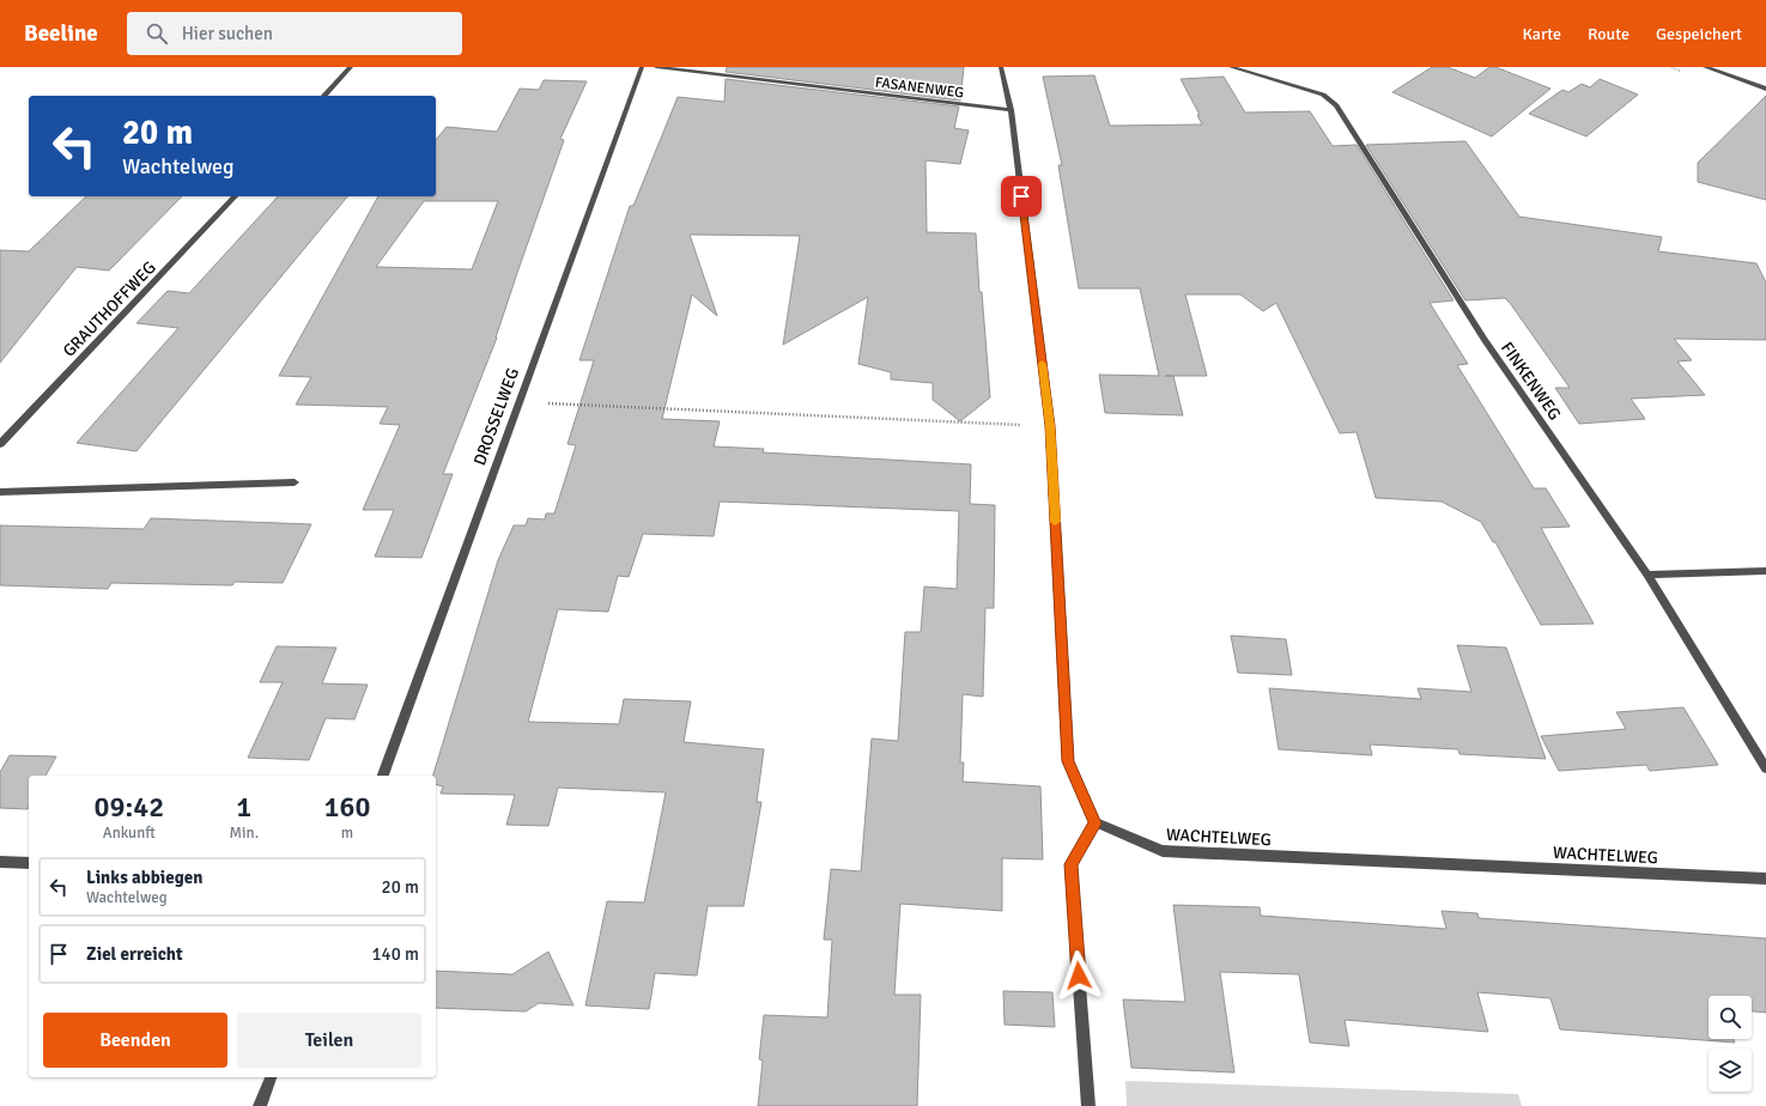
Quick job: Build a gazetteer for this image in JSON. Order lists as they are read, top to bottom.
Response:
{
  "streets": {
    "street": [
      "FASANENWEG",
      "GRAUTHOFFWEG",
      "FINKENWEG",
      "DROSSELWEG",
      "WACHTELWEG"
    ]
  },
  "page": {
    "header": "Beeline",
    "search": "Hier suchen",
    "nav": ["Karte", "Route", "Gespeichert"],
    "turn": ["20 m", "Wachtelweg"],
    "eta": [
      "09:42",
      "Ankunft",
      "1",
      "Min.",
      "160",
      "m"
    ],
    "list": [
      {
        "name": "Links abbiegen",
        "note": "Wachtelweg",
        "value": "20 m"
      },
      {
        "name": "Ziel erreicht",
        "value": "140 m"
      }
    ],
    "buttons": ["Beenden", "Teilen"]
  }
}
